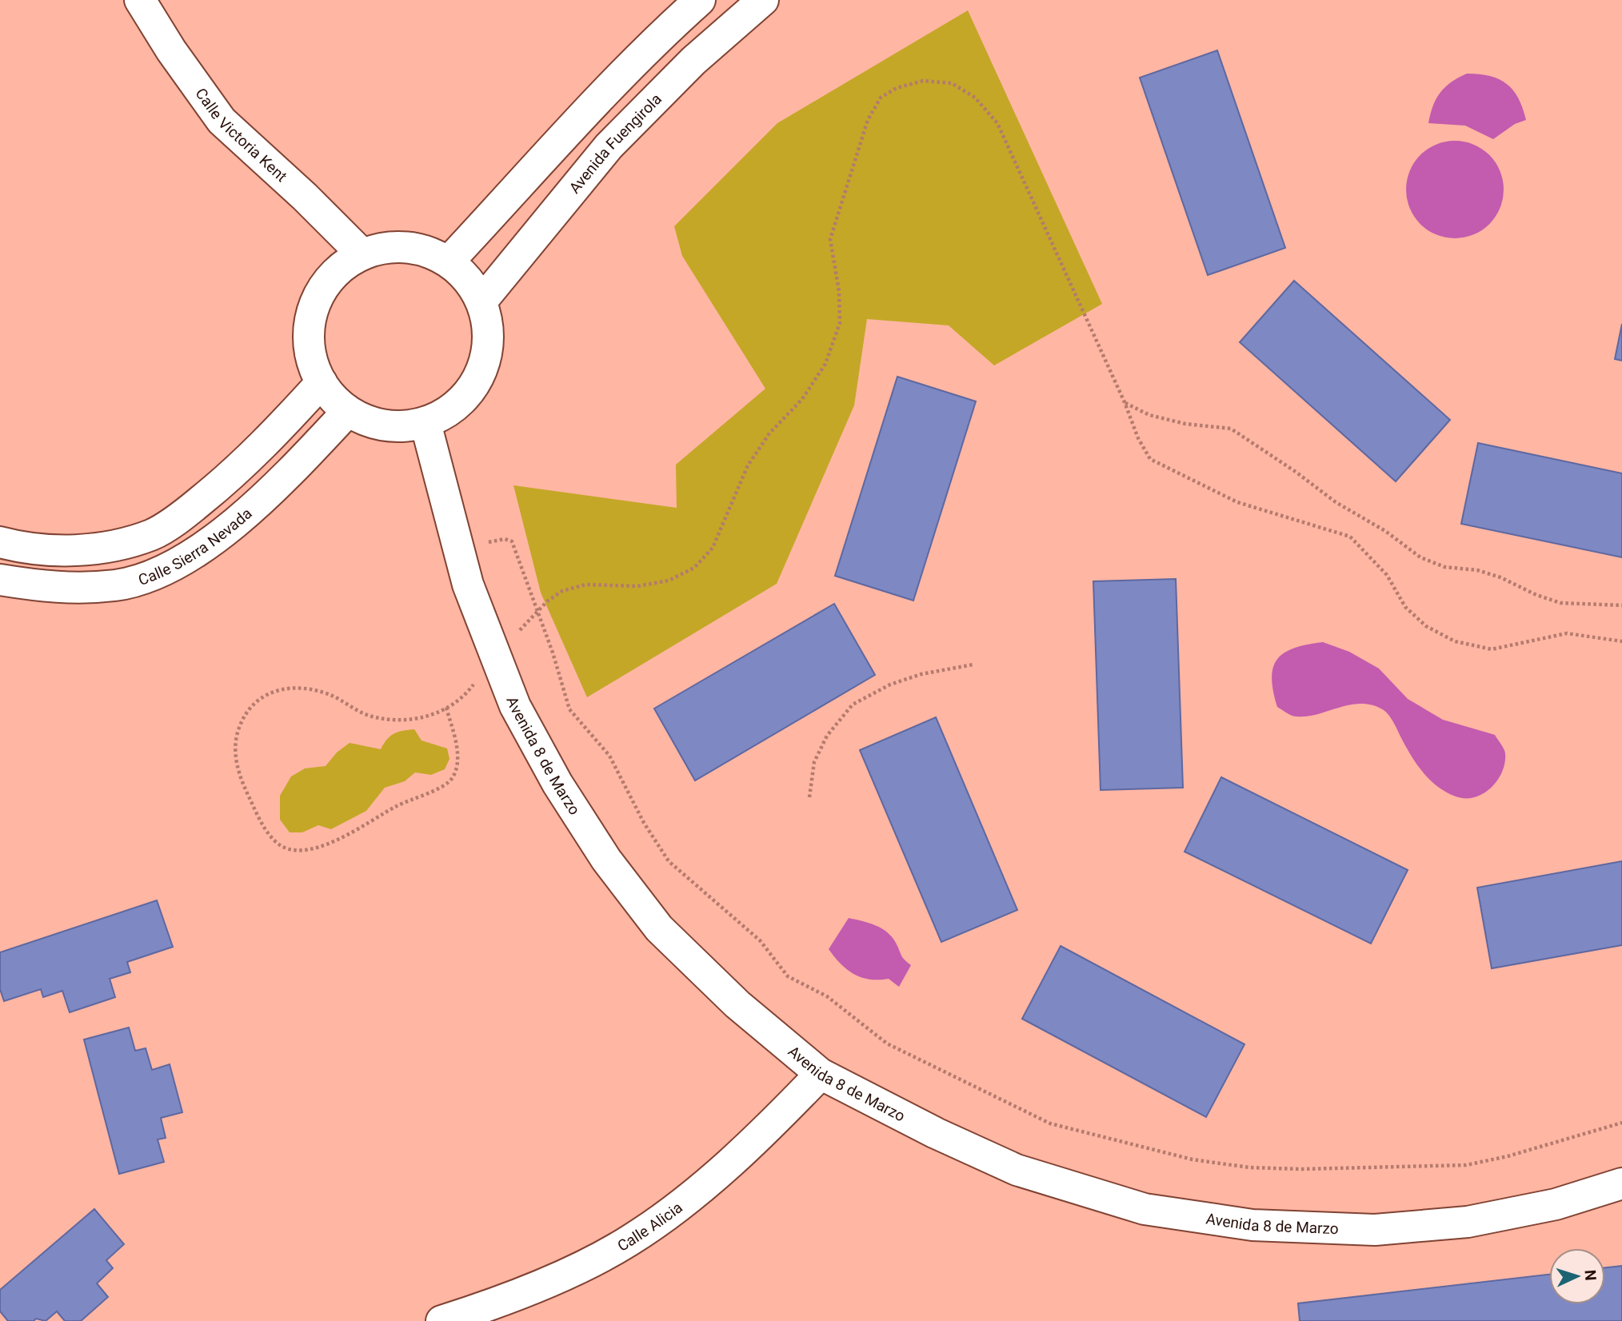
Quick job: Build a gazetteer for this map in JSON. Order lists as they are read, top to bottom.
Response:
{
  "streets": {
    "street": [
      "Calle Victoria Kent",
      "Avenida Fuengirola",
      "Calle Sierra Nevada",
      "Avenida 8 de Marzo",
      "Calle Alicia"
    ]
  },
  "crossings": [
    ["Calle Victoria Kent", "Avenida Fuengirola"],
    ["Calle Victoria Kent", "Calle Sierra Nevada"],
    ["Calle Victoria Kent", "Avenida 8 de Marzo"],
    ["Avenida Fuengirola", "Calle Sierra Nevada"],
    ["Avenida Fuengirola", "Avenida 8 de Marzo"],
    ["Calle Sierra Nevada", "Avenida 8 de Marzo"],
    ["Avenida 8 de Marzo", "Calle Alicia"]
  ],
  "north": "right"
}
